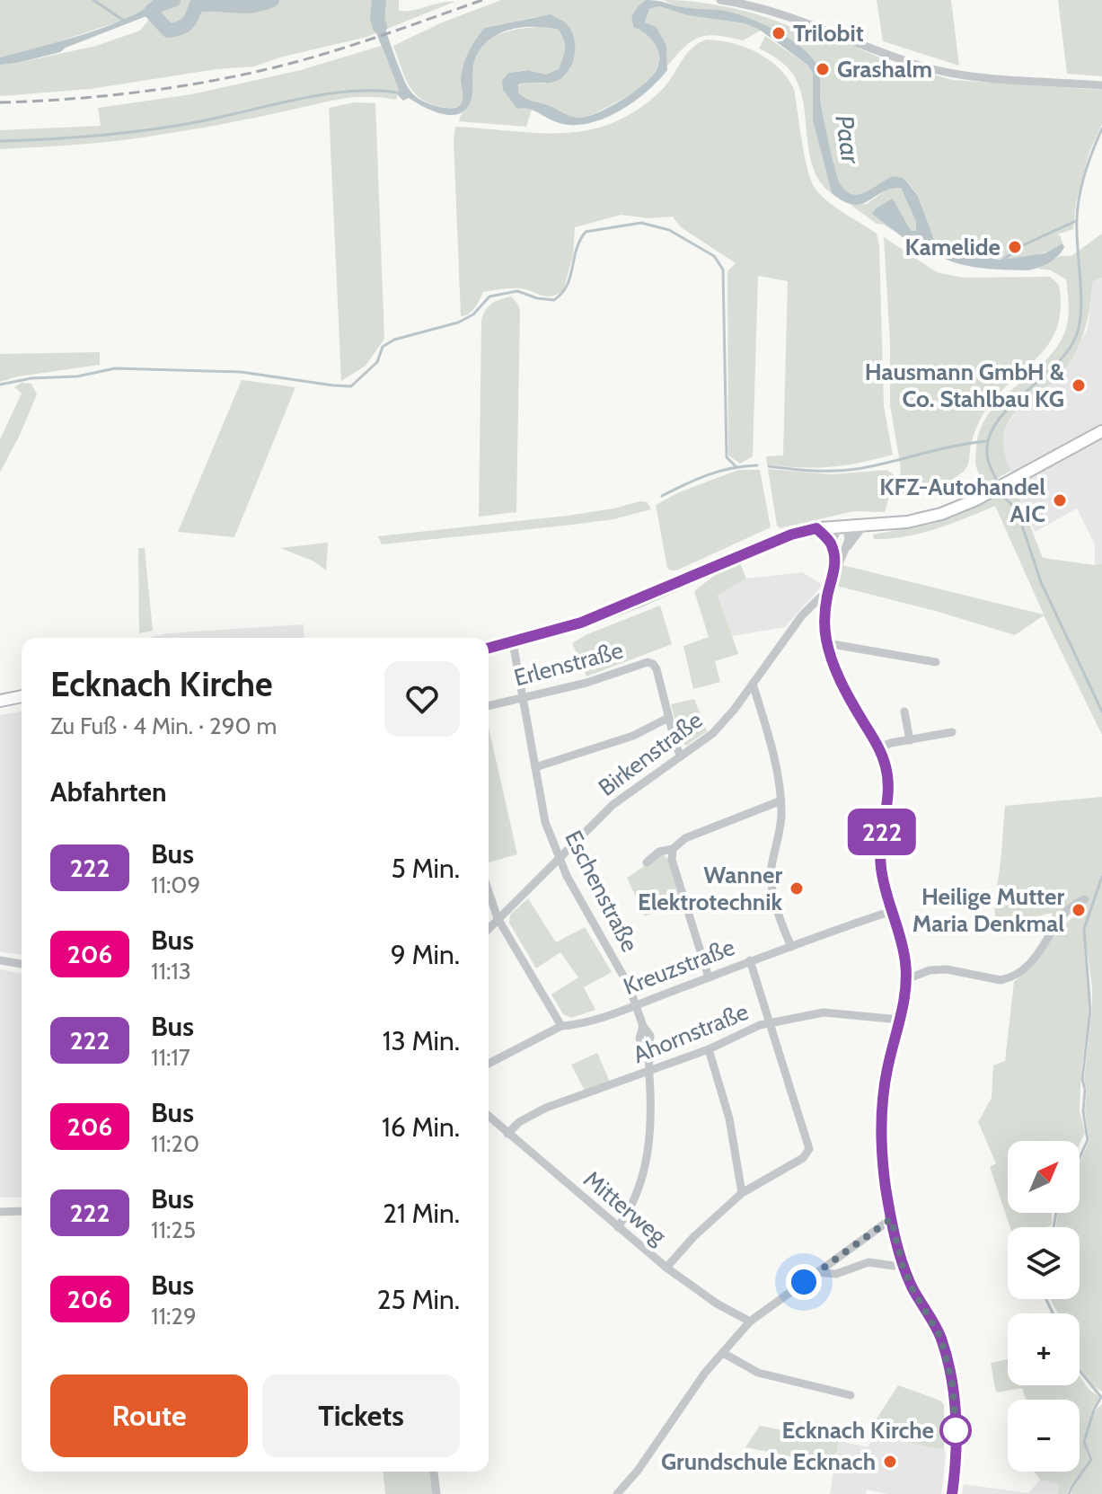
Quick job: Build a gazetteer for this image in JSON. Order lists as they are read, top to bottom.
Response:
{
  "streets": {
    "street": [
      "Erlenstraße",
      "Birkenstraße",
      "Eschenstraße",
      "Kreuzstraße",
      "Ahornstraße",
      "Mitterweg"
    ]
  },
  "crossings": [
    ["Erlenstraße", "Birkenstraße"],
    ["Erlenstraße", "Eschenstraße"],
    ["Birkenstraße", "Eschenstraße"],
    ["Eschenstraße", "Kreuzstraße"],
    ["Eschenstraße", "Ahornstraße"],
    ["Eschenstraße", "Mitterweg"],
    ["Ahornstraße", "Mitterweg"]
  ],
  "water": ["Paar"],
  "places": [
    "Trilobit",
    "Grashalm",
    "Kamelide",
    "Hausmann GmbH & Co. Stahlbau KG",
    "KFZ-Autohandel AIC",
    "Wanner Elektrotechnik",
    "Heilige Mutter Maria Denkmal",
    "Ecknach Kirche",
    "Grundschule Ecknach"
  ],
  "lines": ["bus line 222"],
  "north": "top right",
  "page": {
    "on_map": "222",
    "heading": [
      ["Ecknach Kirche", "Zu Fuß · 4 Min. · 290 m"],
      "Abfahrten"
    ],
    "list": [
      {
        "mark": "222",
        "name": "Bus",
        "note": "11:09",
        "value": "5 Min."
      },
      {
        "mark": "206",
        "name": "Bus",
        "note": "11:13",
        "value": "9 Min."
      },
      {
        "mark": "222",
        "name": "Bus",
        "note": "11:17",
        "value": "13 Min."
      },
      {
        "mark": "206",
        "name": "Bus",
        "note": "11:20",
        "value": "16 Min."
      },
      {
        "mark": "222",
        "name": "Bus",
        "note": "11:25",
        "value": "21 Min."
      },
      {
        "mark": "206",
        "name": "Bus",
        "note": "11:29",
        "value": "25 Min."
      }
    ],
    "map_buttons": ["+", "−"],
    "buttons": ["Route", "Tickets"]
  }
}
